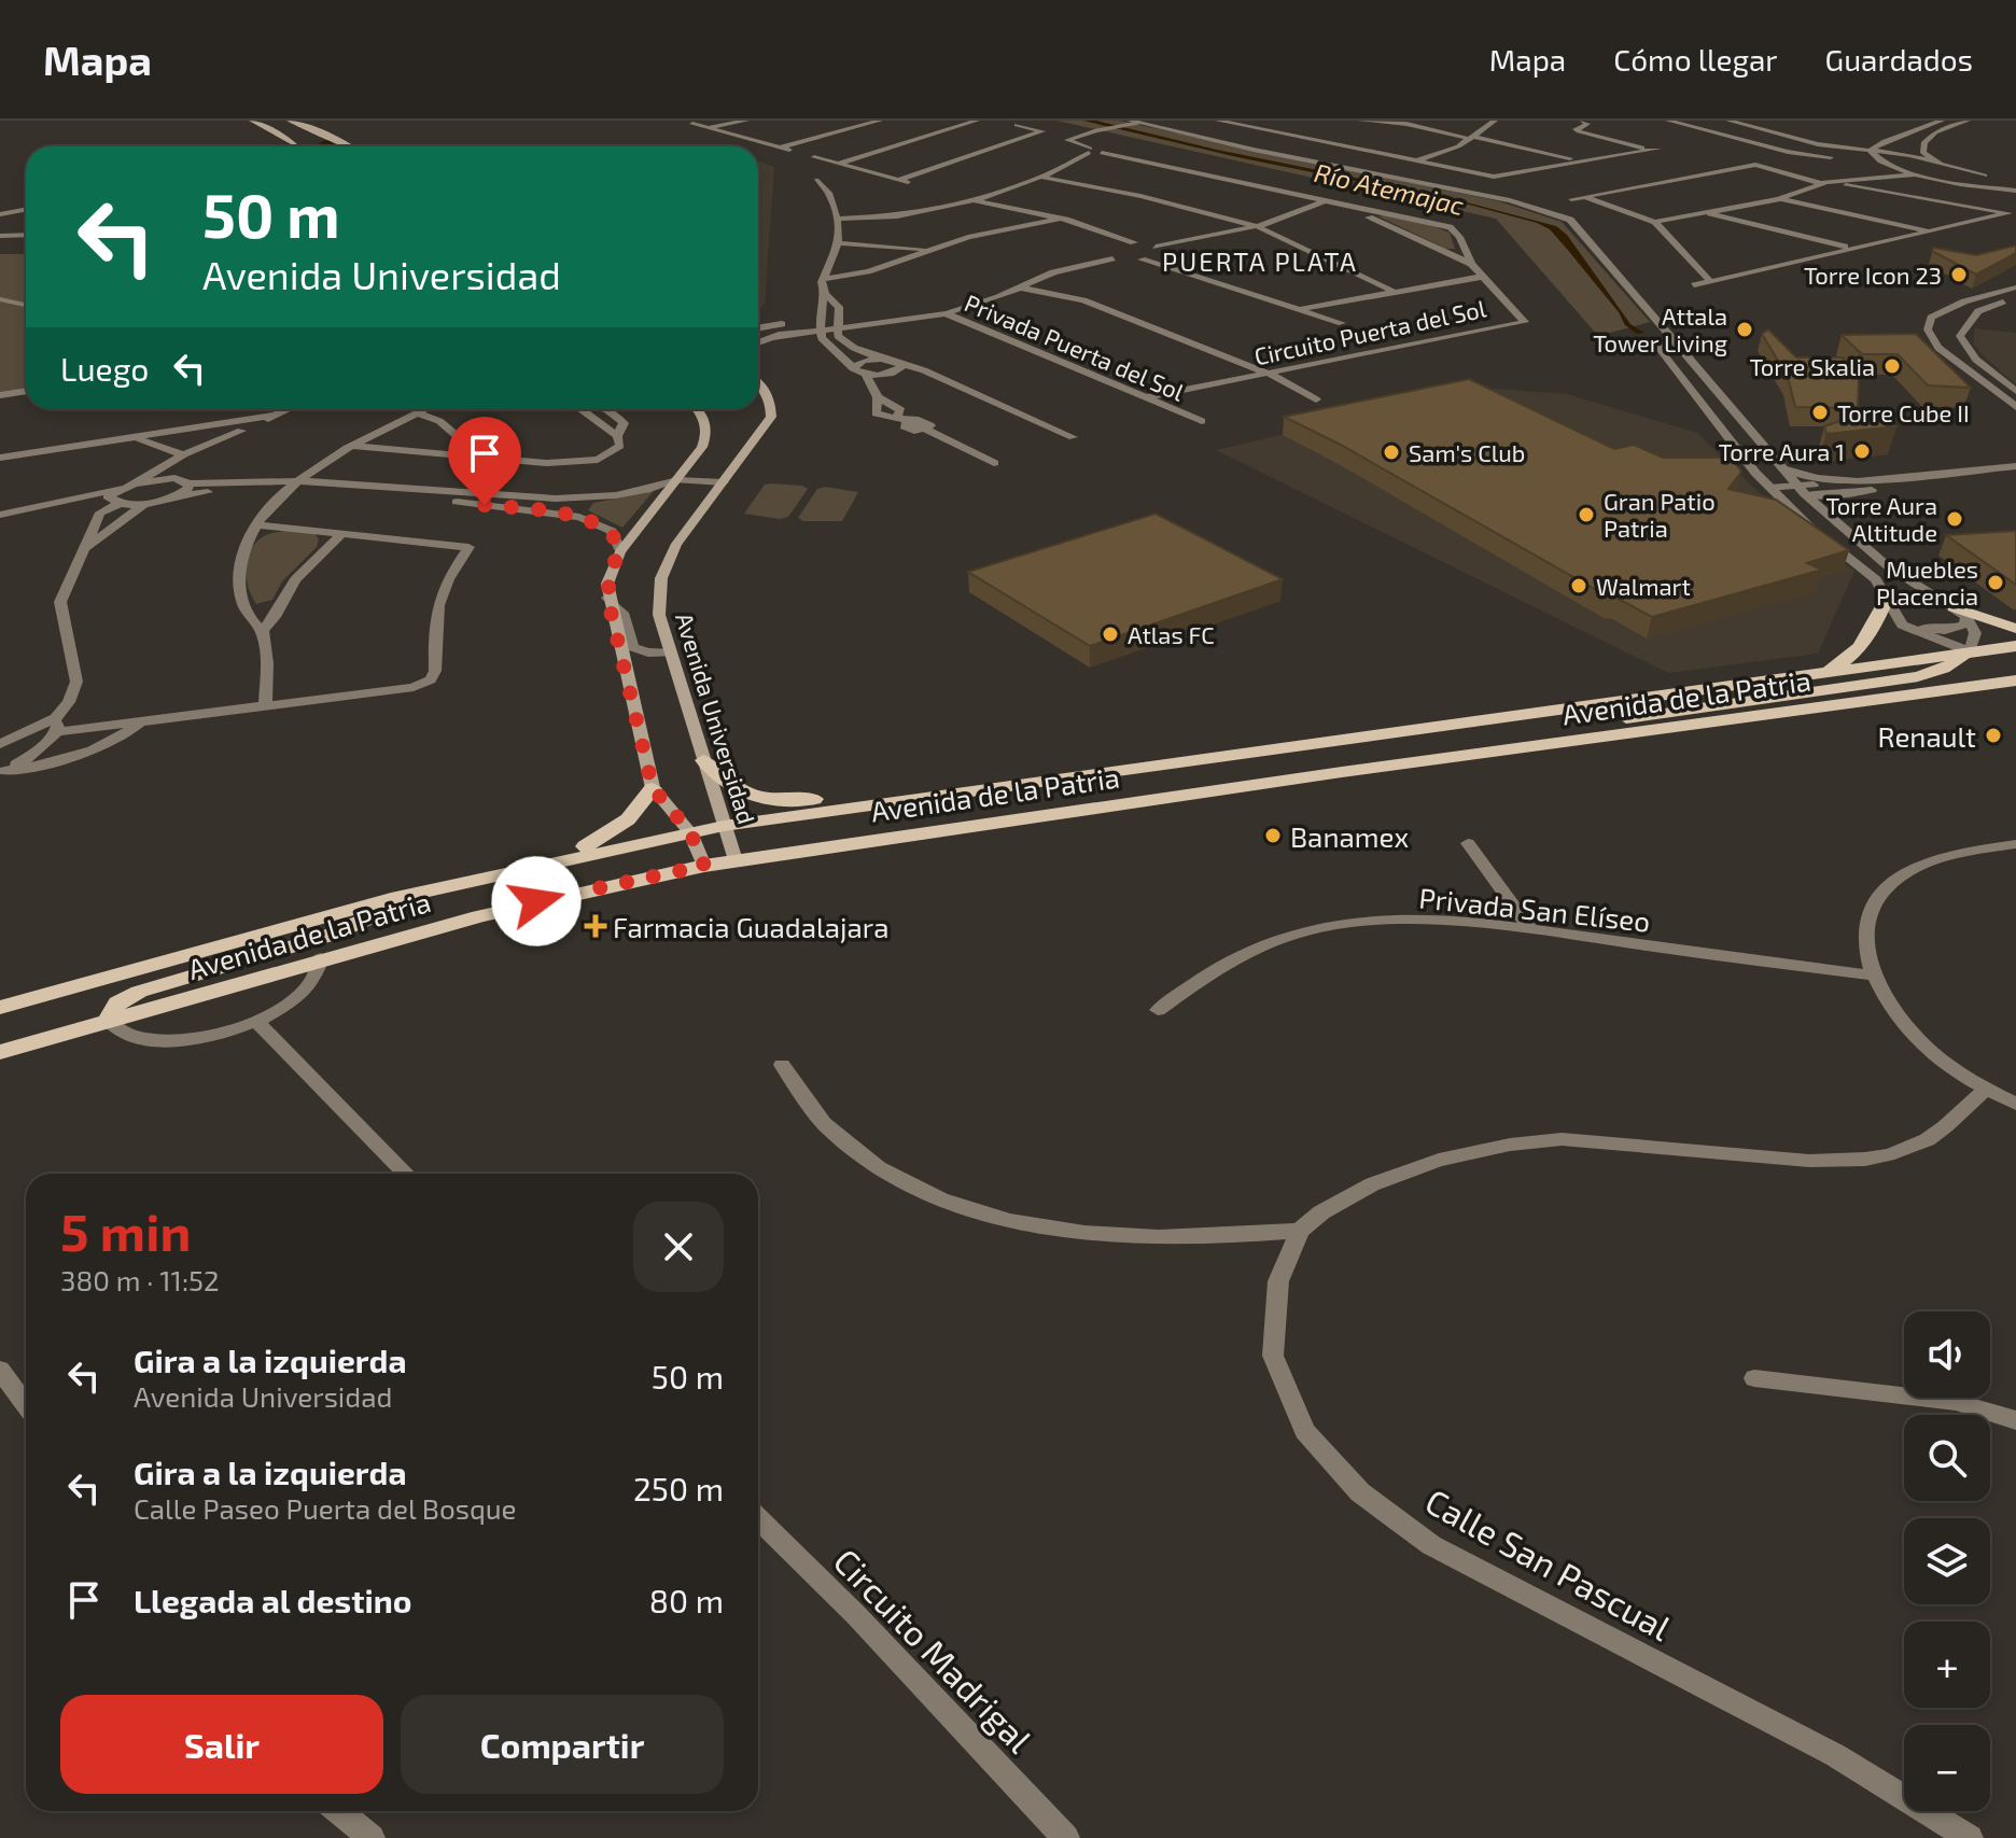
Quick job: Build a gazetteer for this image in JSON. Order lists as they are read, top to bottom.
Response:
{
  "streets": {
    "main road": ["Avenida de la Patria", "Avenida Universidad"],
    "street": [
      "Circuito Puerta del Sol",
      "Privada Puerta del Sol",
      "Privada San Elíseo",
      "Calle San Pascual",
      "Circuito Madrigal"
    ]
  },
  "crossings": [
    ["Circuito Puerta del Sol", "Privada Puerta del Sol"],
    ["Avenida de la Patria", "Avenida Universidad"]
  ],
  "districts": ["PUERTA PLATA"],
  "water": ["Río Atemajac"],
  "places": {
    "other": [
      "Torre Icon 23",
      "Attala Tower Living",
      "Torre Skalia",
      "Torre Cube II",
      "Torre Aura 1",
      "Sam's Club",
      "Gran Patio Patria",
      "Torre Aura Altitude",
      "Muebles Placencia",
      "Walmart",
      "Atlas FC",
      "Renault",
      "Banamex"
    ],
    "health": ["Farmacia Guadalajara"]
  },
  "page": {
    "header": "Mapa",
    "nav": ["Mapa", "Cómo llegar", "Guardados"],
    "turn": ["50 m", "Avenida Universidad"],
    "then": "Luego",
    "heading": ["5 min", "380 m · 11:52"],
    "map_buttons": ["+", "−"],
    "list": [
      {
        "name": "Gira a la izquierda",
        "note": "Avenida Universidad",
        "value": "50 m"
      },
      {
        "name": "Gira a la izquierda",
        "note": "Calle Paseo Puerta del Bosque",
        "value": "250 m"
      },
      {
        "name": "Llegada al destino",
        "value": "80 m"
      }
    ],
    "buttons": ["Salir", "Compartir"]
  }
}
